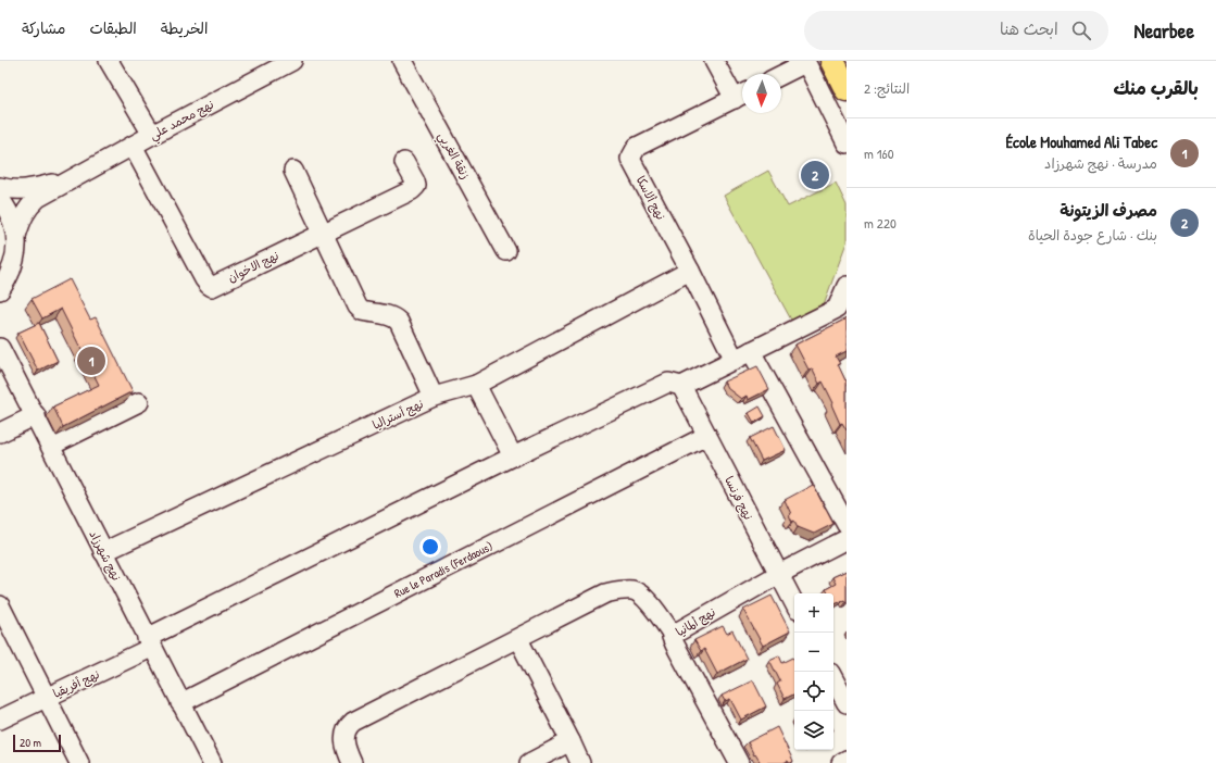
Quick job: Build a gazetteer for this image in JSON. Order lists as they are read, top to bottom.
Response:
{
  "streets": {
    "street": [
      "نهج محمد علي",
      "زنقة الغربي",
      "نهج ألاسكا",
      "نهج الاخوان",
      "نهج أستراليا",
      "نهج فرنسا",
      "نهج شهرزاد",
      "Rue le Paradis (Ferdaous)",
      "نهج ألمانيا",
      "نهج أفريقيا"
    ]
  },
  "crossings": [
    ["نهج محمد علي", "نهج الاخوان"],
    ["نهج ألاسكا", "نهج أستراليا"],
    ["نهج أستراليا", "نهج شهرزاد"],
    ["نهج فرنسا", "Rue le Paradis (Ferdaous)"],
    ["نهج فرنسا", "نهج ألمانيا"],
    ["نهج فرنسا", "نهج أفريقيا"],
    ["نهج شهرزاد", "Rue le Paradis (Ferdaous)"],
    ["نهج شهرزاد", "نهج أفريقيا"]
  ],
  "scale_bar": "20 m",
  "north": "bottom",
  "page": {
    "header": "Nearbee",
    "search": "ابحث هنا",
    "nav": ["الخريطة", "الطبقات", "مشاركة"],
    "heading": ["بالقرب منك", "النتائج: 2"],
    "list": [
      {
        "mark": "1",
        "name": "École Mouhamed Ali Tabec",
        "note": "مدرسة · نهج شهرزاد",
        "value": "160 m"
      },
      {
        "mark": "2",
        "name": "مصرف الزيتونة",
        "note": "بنك · شارع جودة الحياة",
        "value": "220 m"
      }
    ],
    "pins": ["2", "1"],
    "map_buttons": ["+", "−"],
    "scale": "20 m"
  }
}
